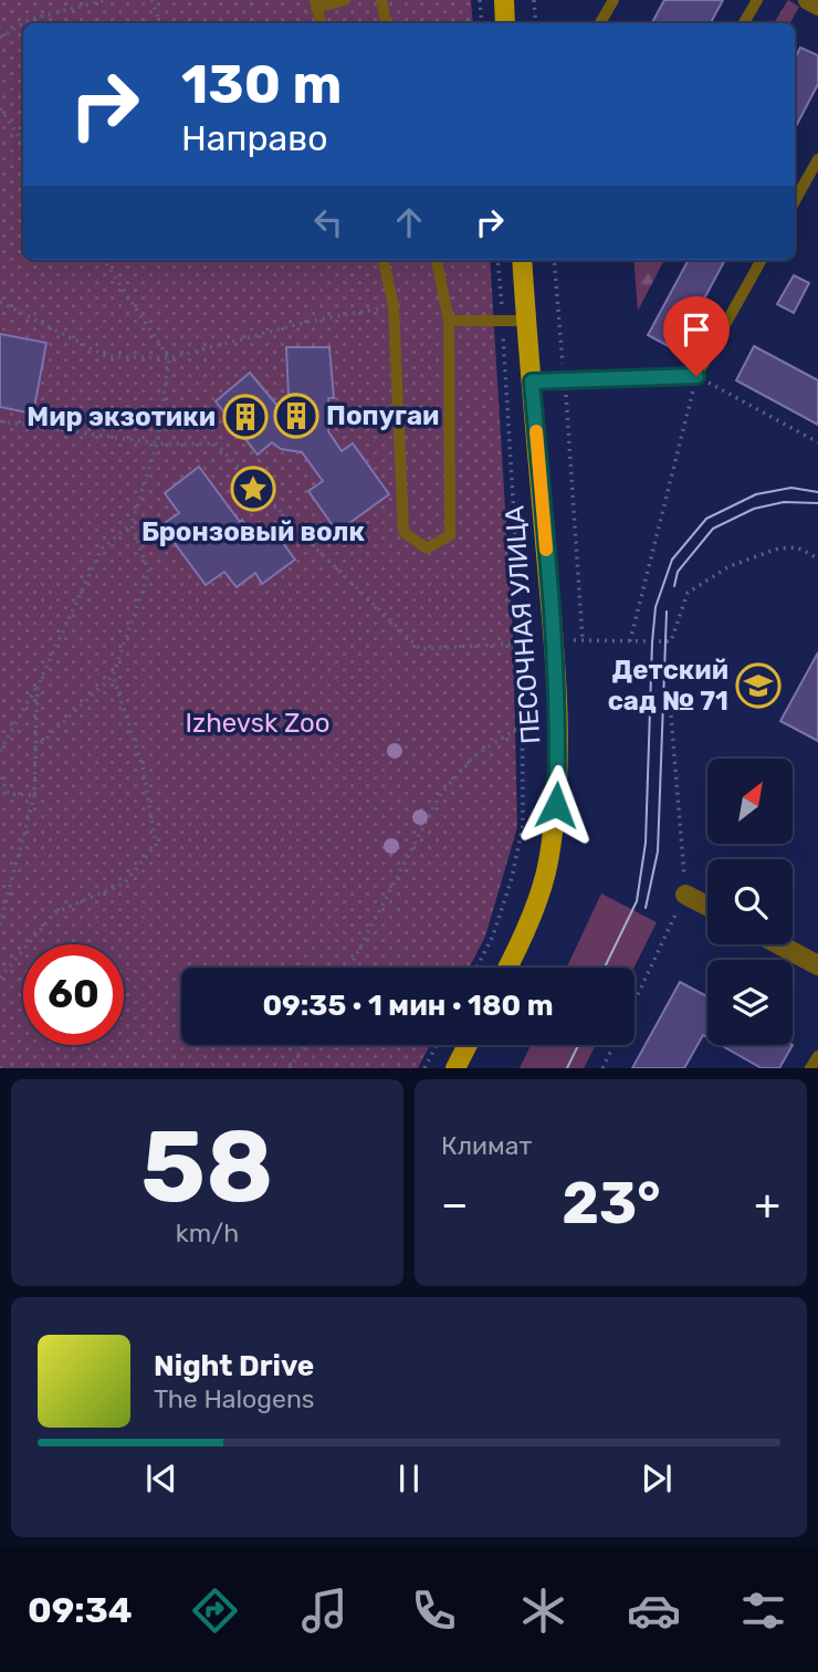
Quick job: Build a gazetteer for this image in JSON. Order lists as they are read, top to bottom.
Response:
{
  "streets": {
    "main road": ["ПЕСОЧНАЯ УЛИЦА"]
  },
  "parks": ["Izhevsk Zoo"],
  "places": {
    "building": ["Попугаи", "Мир экзотики"],
    "place": ["Бронзовый волк"],
    "school or university": ["Детский сад № 71"]
  },
  "north": "top right",
  "page": {
    "turn": ["130 m", "Направо"],
    "limit": "60",
    "trip": "09:35 · 1 мин · 180 m",
    "tile": [
      ["58", "km/h"],
      "Климат"
    ],
    "heat": ["−", "23°", "+"],
    "song": ["Night Drive", "The Halogens"],
    "tabs": "09:34"
  }
}
